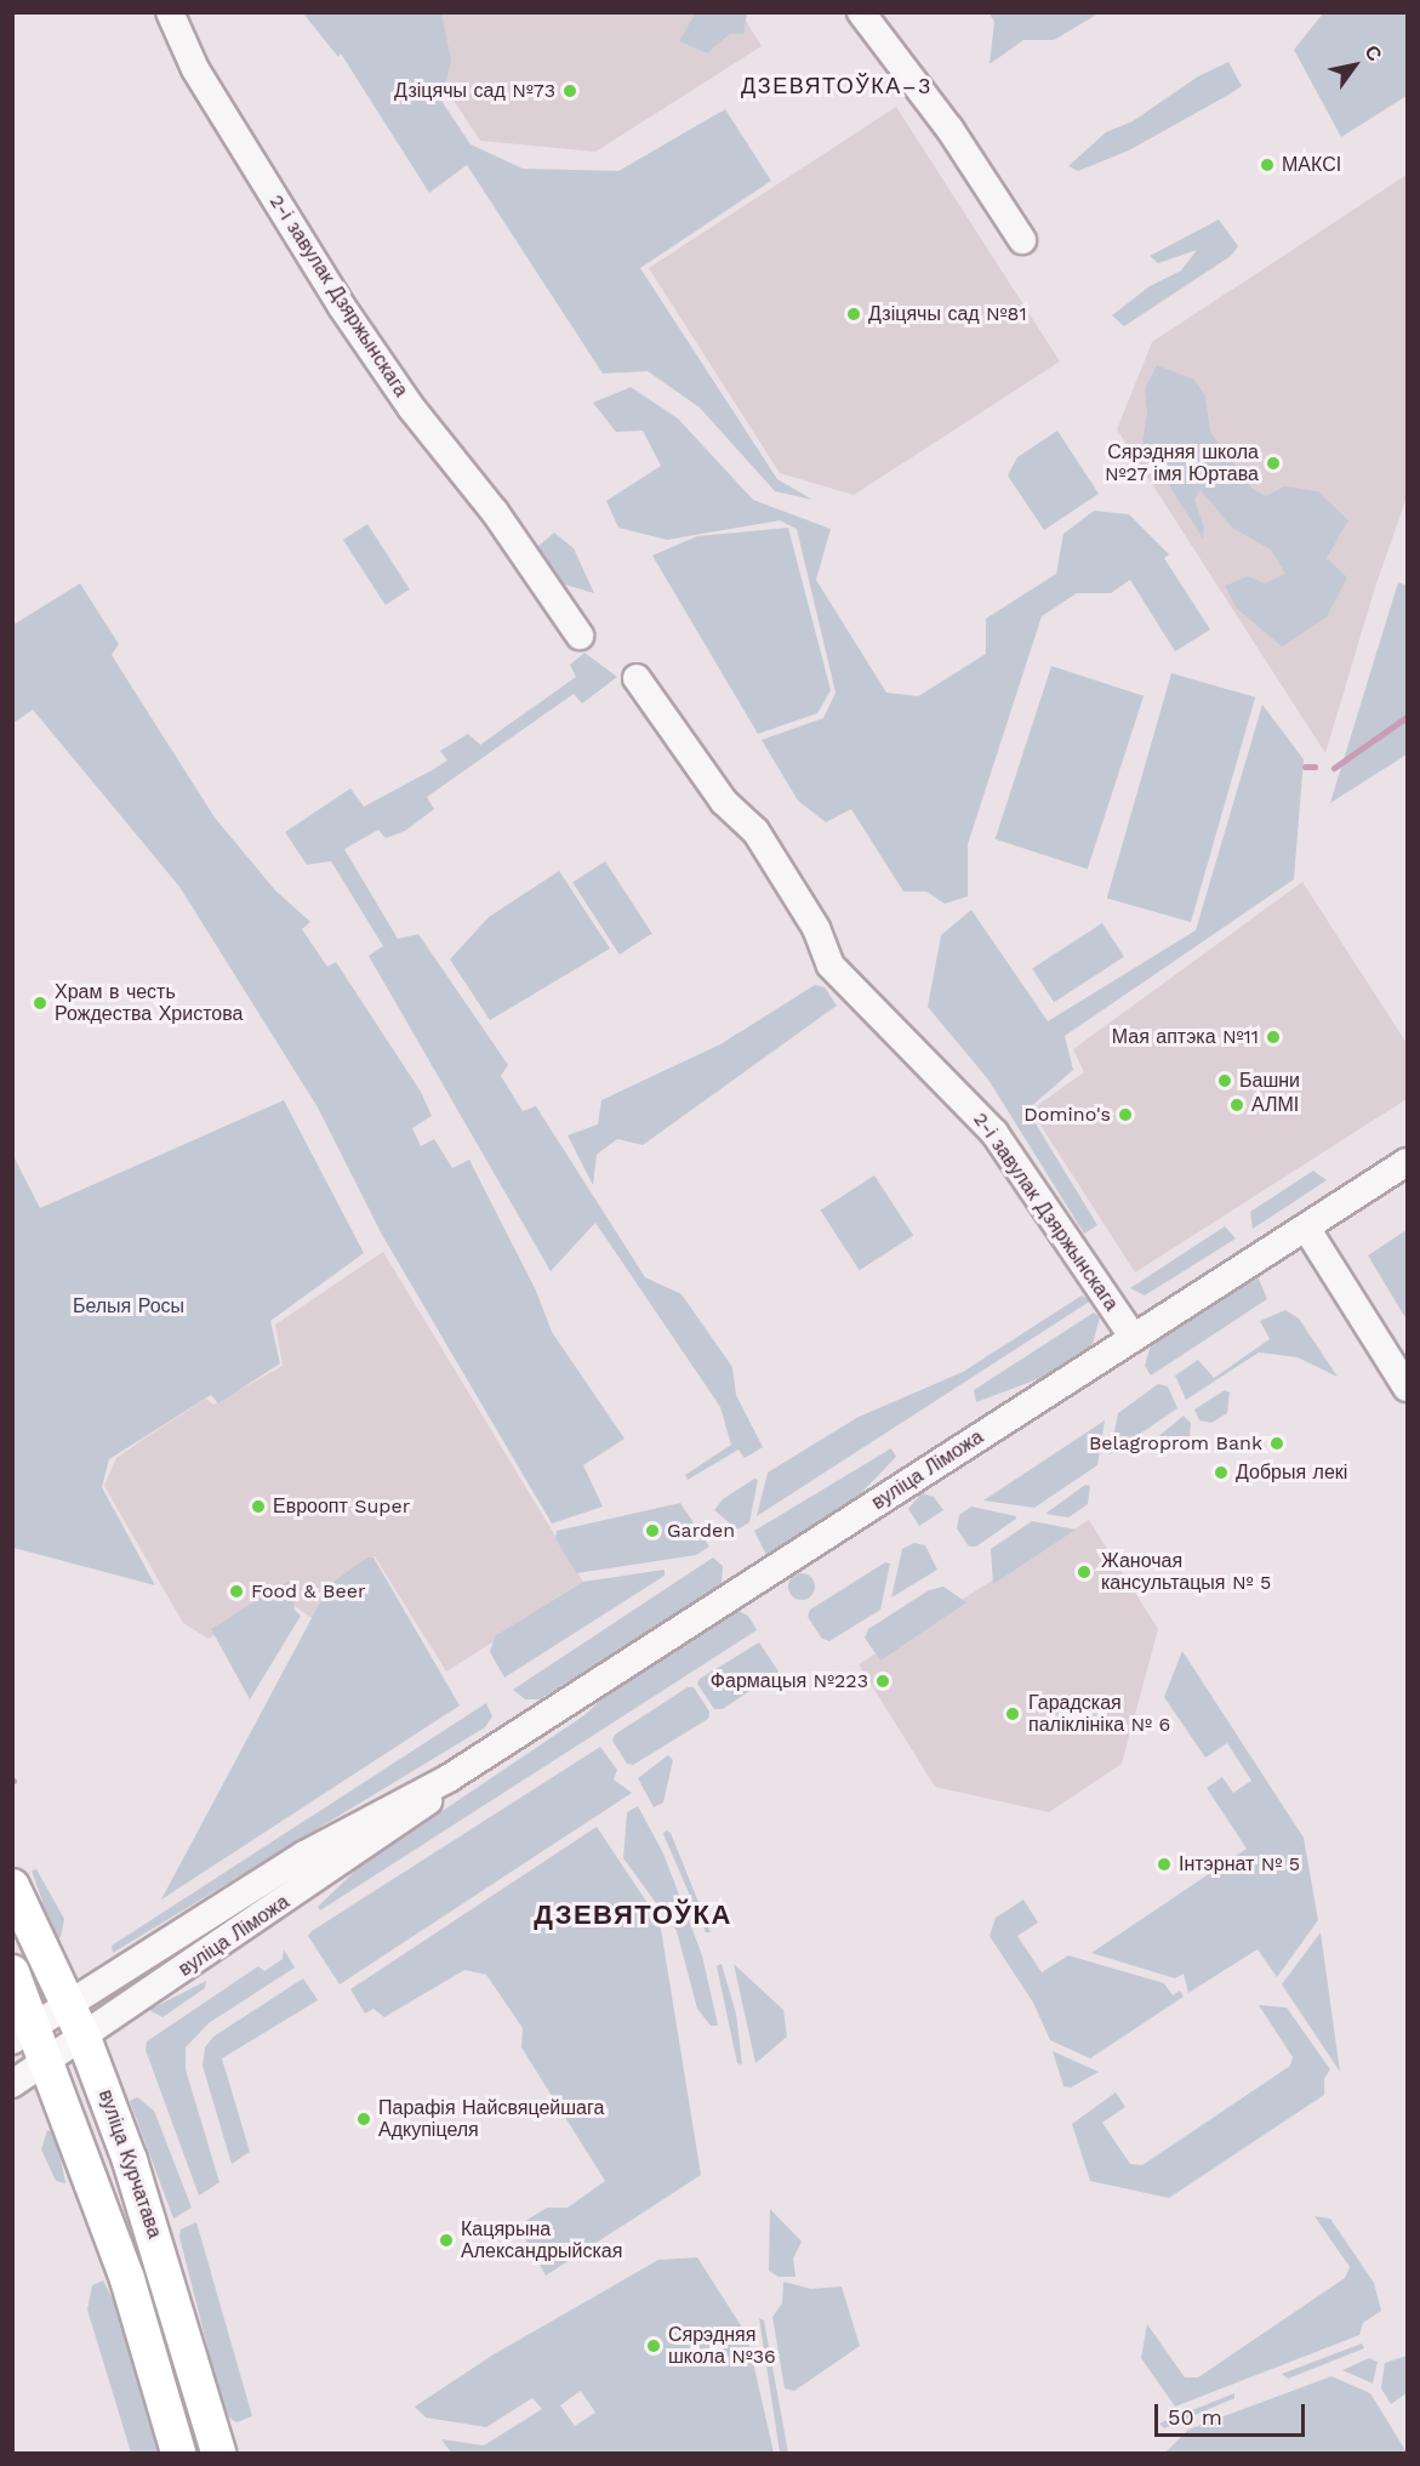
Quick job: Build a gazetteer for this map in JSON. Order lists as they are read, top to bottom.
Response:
{
  "streets": {
    "main road": ["вуліца Курчатава"],
    "street": ["2-і завулак Дзяржынскага", "вуліца Ліможа"]
  },
  "crossings": [
    ["2-і завулак Дзяржынскага", "вуліца Ліможа"],
    ["вуліца Ліможа", "вуліца Курчатава"]
  ],
  "districts": ["ДЗЕВЯТОЎКА–3", "ДЗЕВЯТОЎКА"],
  "parks": ["Белыя Росы"],
  "places": [
    "Дзіцячы сад №73",
    "МАКСІ",
    "Дзіцячы сад №81",
    "Сярэдняя школа №27 імя Юртава",
    "Храм в честь Рождества Христова",
    "Мая аптэка №11",
    "Башни",
    "АЛМІ",
    "Domino's",
    "Belagroprom Bank",
    "Добрыя лекі",
    "Евроопт Super",
    "Garden",
    "Жаночая кансультацыя № 5",
    "Food & Beer",
    "Фармацыя №223",
    "Гарадская паліклініка № 6",
    "Інтэрнат № 5",
    "Парафія Найсвяцейшага Адкупіцеля",
    "Кацярына Александрыйская",
    "Сярэдняя школа №36"
  ],
  "scale_bar": "50 m",
  "north": "top right"
}
